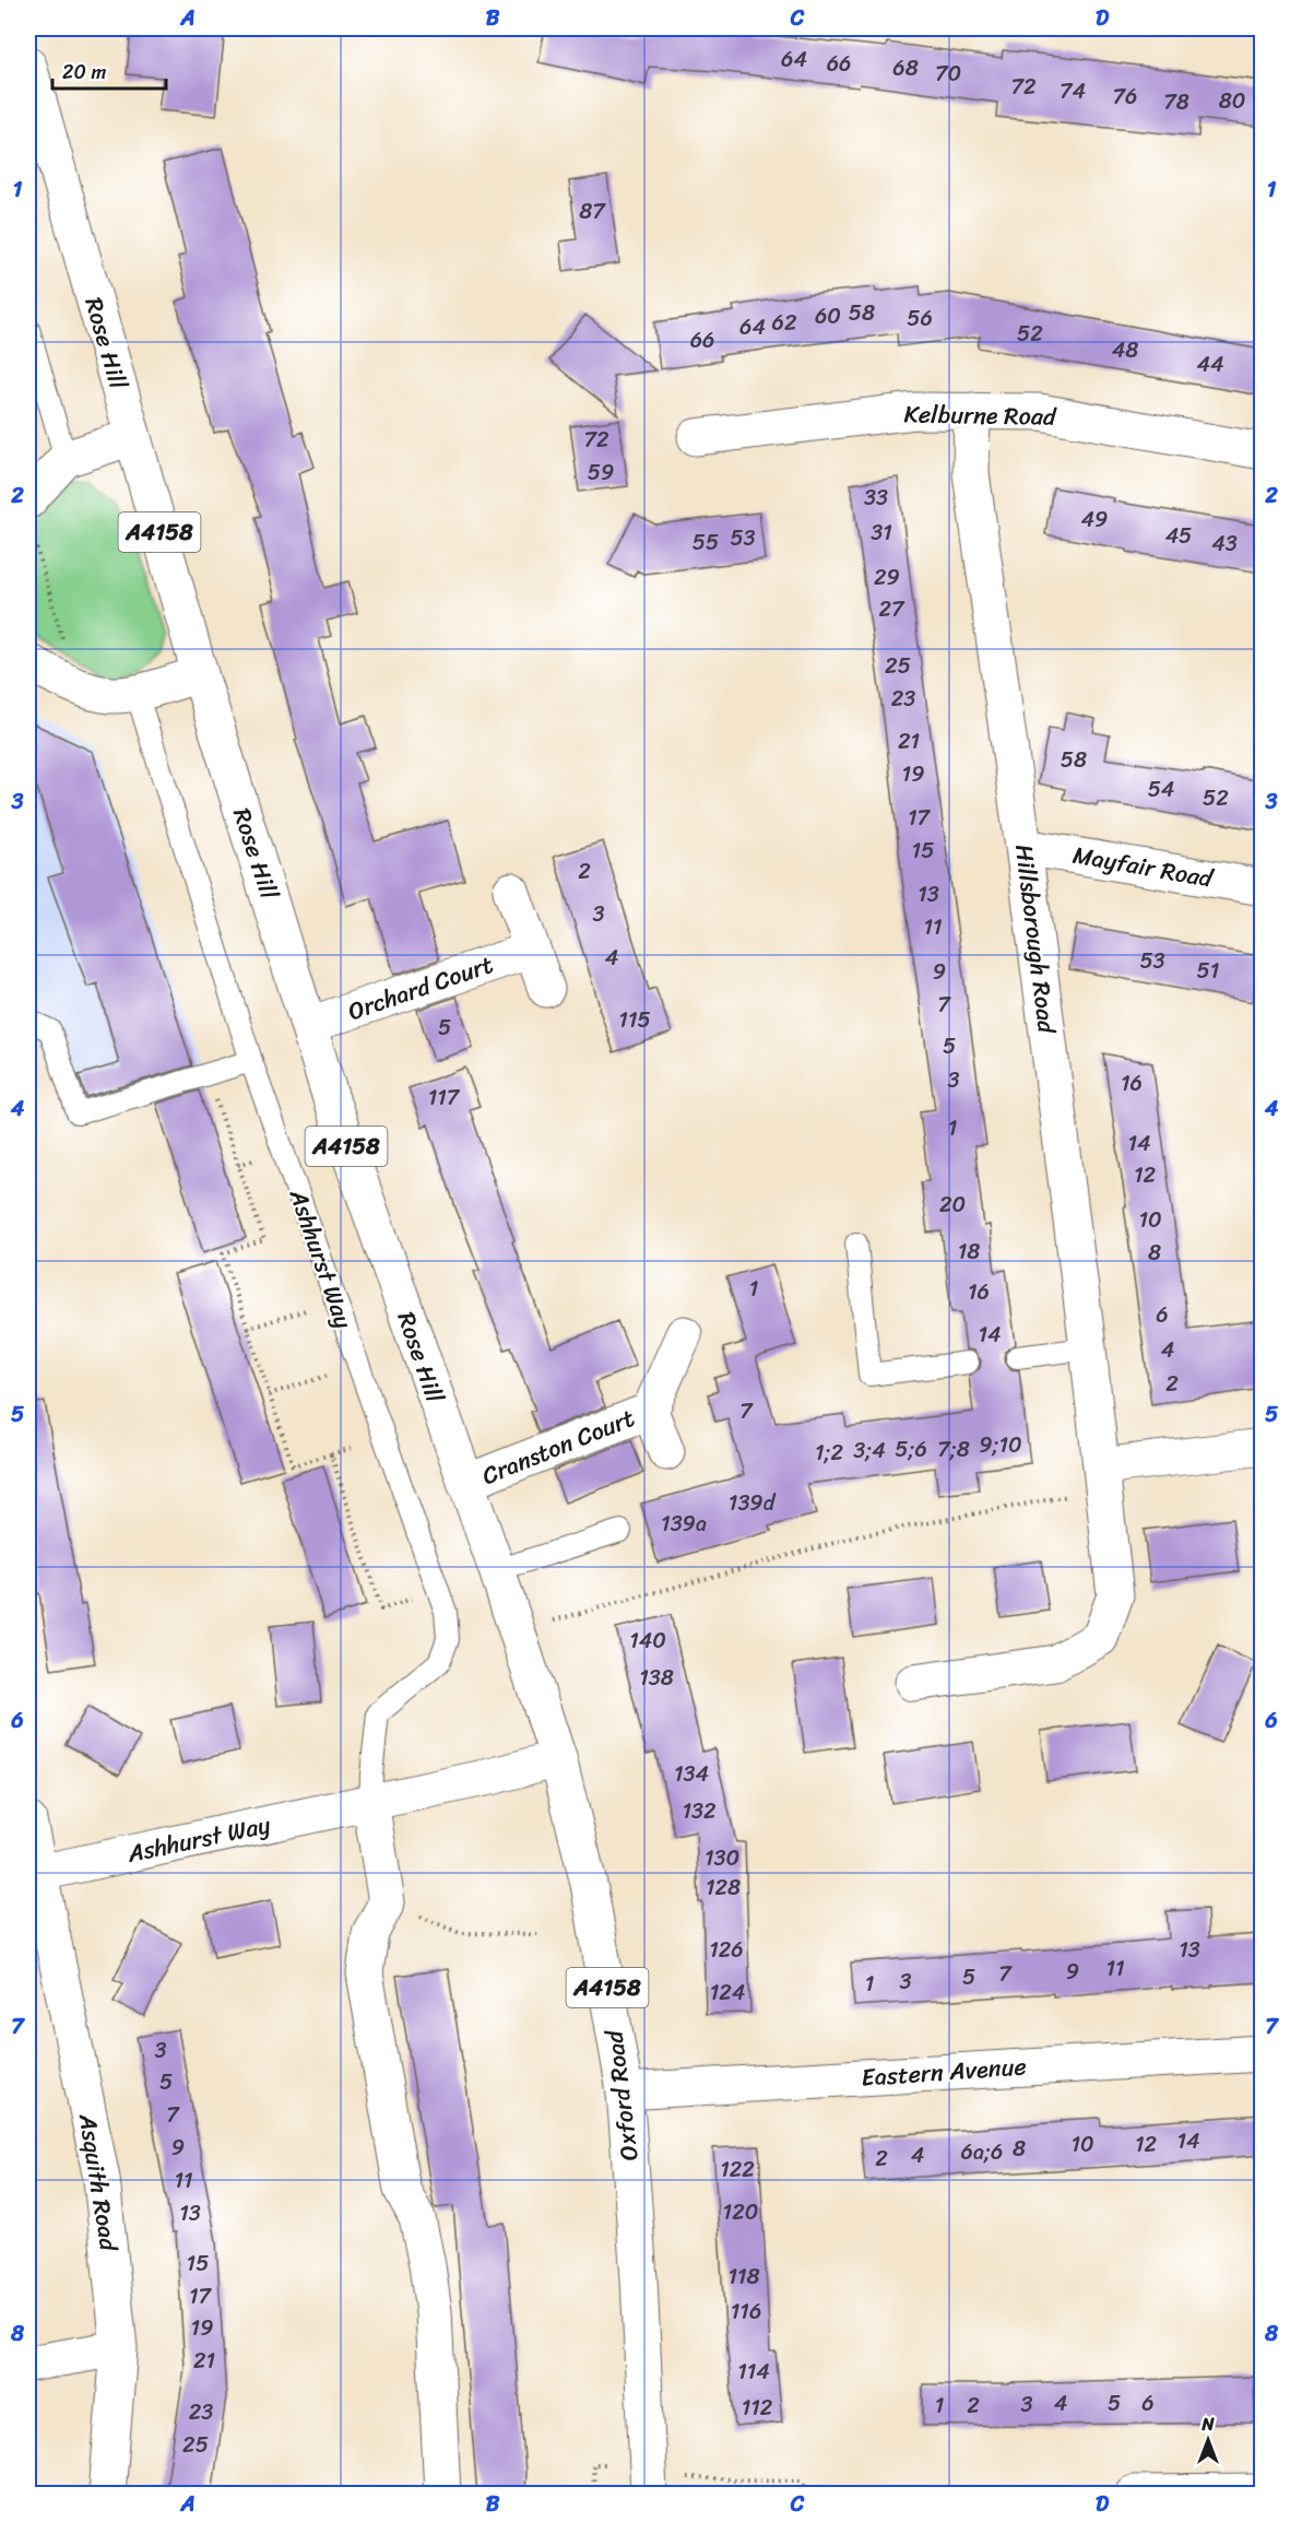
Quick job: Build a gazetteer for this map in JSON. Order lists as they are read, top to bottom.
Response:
{
  "streets": {
    "street": [
      "Rose Hill",
      "Kelburne Road",
      "A4158",
      "Mayfair Road",
      "Hillsborough Road",
      "Orchard Court",
      "Ashhurst Way",
      "Cranston Court",
      "Eastern Avenue",
      "Oxford Road",
      "Asquith Road"
    ]
  },
  "crossings": [
    ["Rose Hill", "Orchard Court"],
    ["Rose Hill", "Cranston Court"],
    ["Rose Hill", "Oxford Road"],
    ["Kelburne Road", "Hillsborough Road"],
    ["Mayfair Road", "Hillsborough Road"],
    ["Ashhurst Way", "Oxford Road"],
    ["Ashhurst Way", "Asquith Road"],
    ["Eastern Avenue", "Oxford Road"]
  ],
  "house_numbers": [
    "64",
    "66",
    "68",
    "70",
    "72",
    "74",
    "76",
    "80",
    "78",
    "87",
    "58",
    "60",
    "56",
    "62",
    "64",
    "52",
    "66",
    "48",
    "44",
    "72",
    "59",
    "33",
    "49",
    "31",
    "45",
    "53",
    "55",
    "43",
    "29",
    "27",
    "25",
    "23",
    "21",
    "58",
    "19",
    "54",
    "52",
    "17",
    "15",
    "2",
    "13",
    "3",
    "11",
    "4",
    "53",
    "51",
    "9",
    "7",
    "115",
    "5",
    "5",
    "3",
    "16",
    "117",
    "1",
    "14",
    "12",
    "20",
    "10",
    "18",
    "8",
    "1",
    "16",
    "6",
    "14",
    "4",
    "2",
    "7",
    "9;10",
    "5;6",
    "7;8",
    "3;4",
    "1;2",
    "139d",
    "139a",
    "140",
    "138",
    "134",
    "132",
    "130",
    "128",
    "126",
    "13",
    "11",
    "9",
    "7",
    "5",
    "3",
    "1",
    "124",
    "3",
    "5",
    "7",
    "14",
    "10",
    "12",
    "9",
    "8",
    "6a;6",
    "4",
    "2",
    "122",
    "11",
    "120",
    "13",
    "15",
    "118",
    "17",
    "116",
    "19",
    "21",
    "114",
    "4",
    "5",
    "6",
    "3",
    "1",
    "2",
    "112",
    "23",
    "25"
  ],
  "scale_bar": "20 m",
  "north": "top",
  "grid": {
    "columns": [
      "A",
      "B",
      "C",
      "D"
    ],
    "rows": [
      "1",
      "2",
      "3",
      "4",
      "5",
      "6",
      "7",
      "8"
    ]
  }
}
